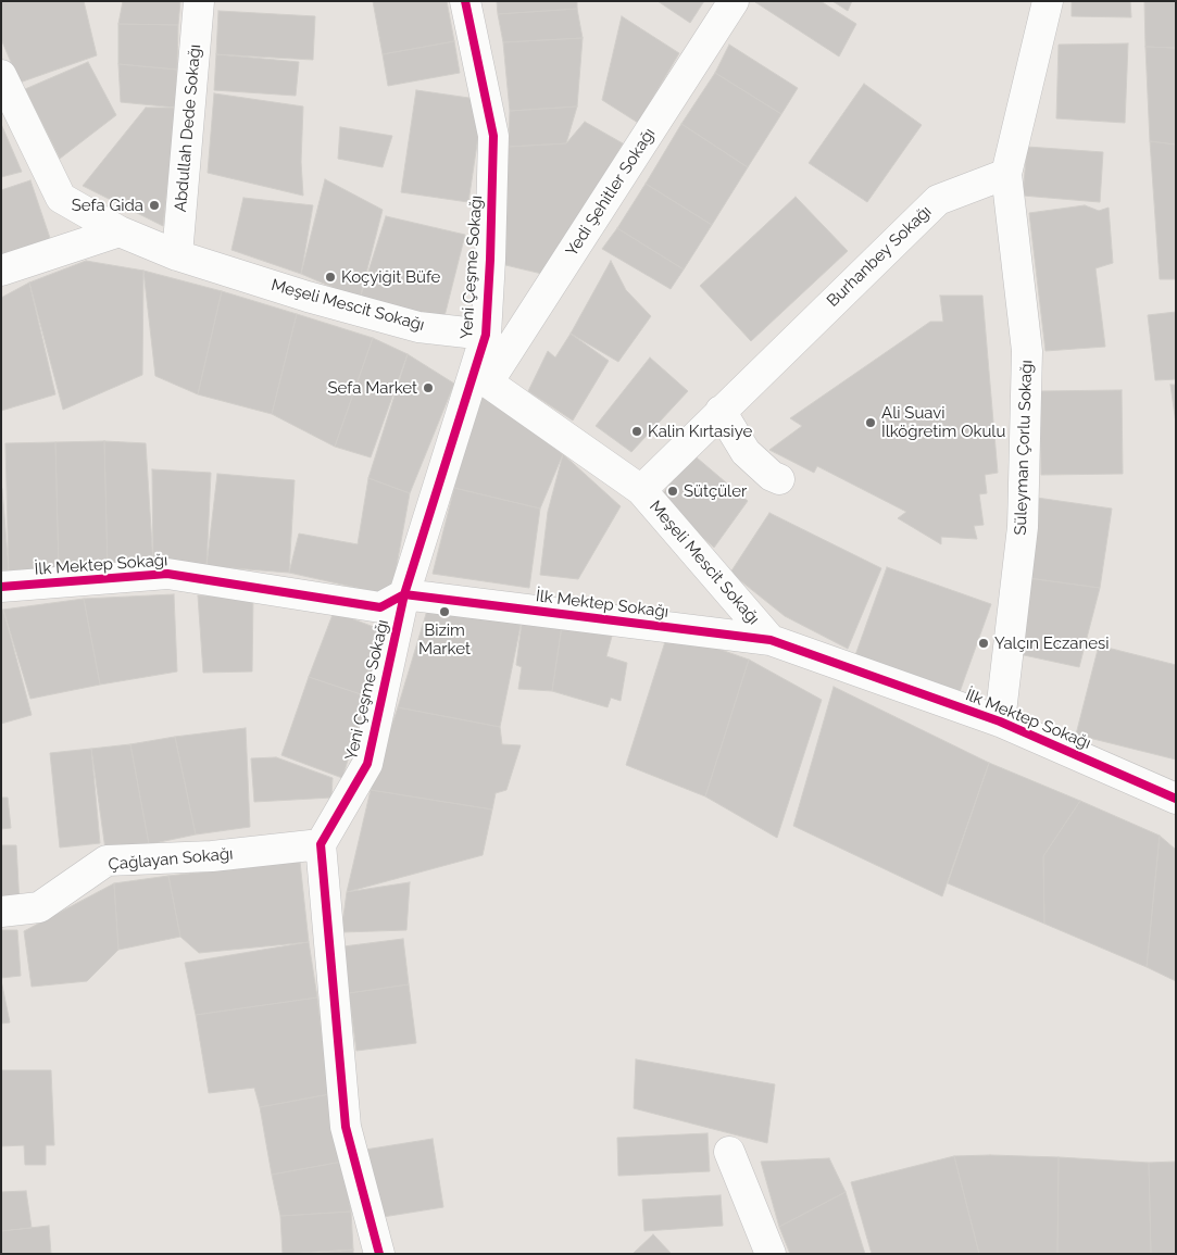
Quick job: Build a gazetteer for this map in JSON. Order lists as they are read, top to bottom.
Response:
{
  "streets": {
    "street": [
      "Abdullah Dede Sokağı",
      "Yedi Şehitler Sokağı",
      "Burhanbey Sokağı",
      "Yeni Çeşme Sokağı",
      "Meşeli Mescit Sokağı",
      "Süleyman Çorlu Sokağı",
      "İlk Mektep Sokağı",
      "Çağlayan Sokağı"
    ]
  },
  "crossings": [
    ["Abdullah Dede Sokağı", "Meşeli Mescit Sokağı"],
    ["Yedi Şehitler Sokağı", "Meşeli Mescit Sokağı"],
    ["Burhanbey Sokağı", "Meşeli Mescit Sokağı"],
    ["Burhanbey Sokağı", "Süleyman Çorlu Sokağı"],
    ["Yeni Çeşme Sokağı", "Meşeli Mescit Sokağı"],
    ["Yeni Çeşme Sokağı", "İlk Mektep Sokağı"],
    ["Yeni Çeşme Sokağı", "Çağlayan Sokağı"],
    ["Meşeli Mescit Sokağı", "İlk Mektep Sokağı"],
    ["Süleyman Çorlu Sokağı", "İlk Mektep Sokağı"]
  ],
  "places": [
    "Sefa Gida",
    "Koçyiğit Büfe",
    "Sefa Market",
    "Ali Suavi İlköğretim Okulu",
    "Kalin Kırtasiye",
    "Sütçüler",
    "Bizim Market",
    "Yalçın Eczanesi"
  ]
}
